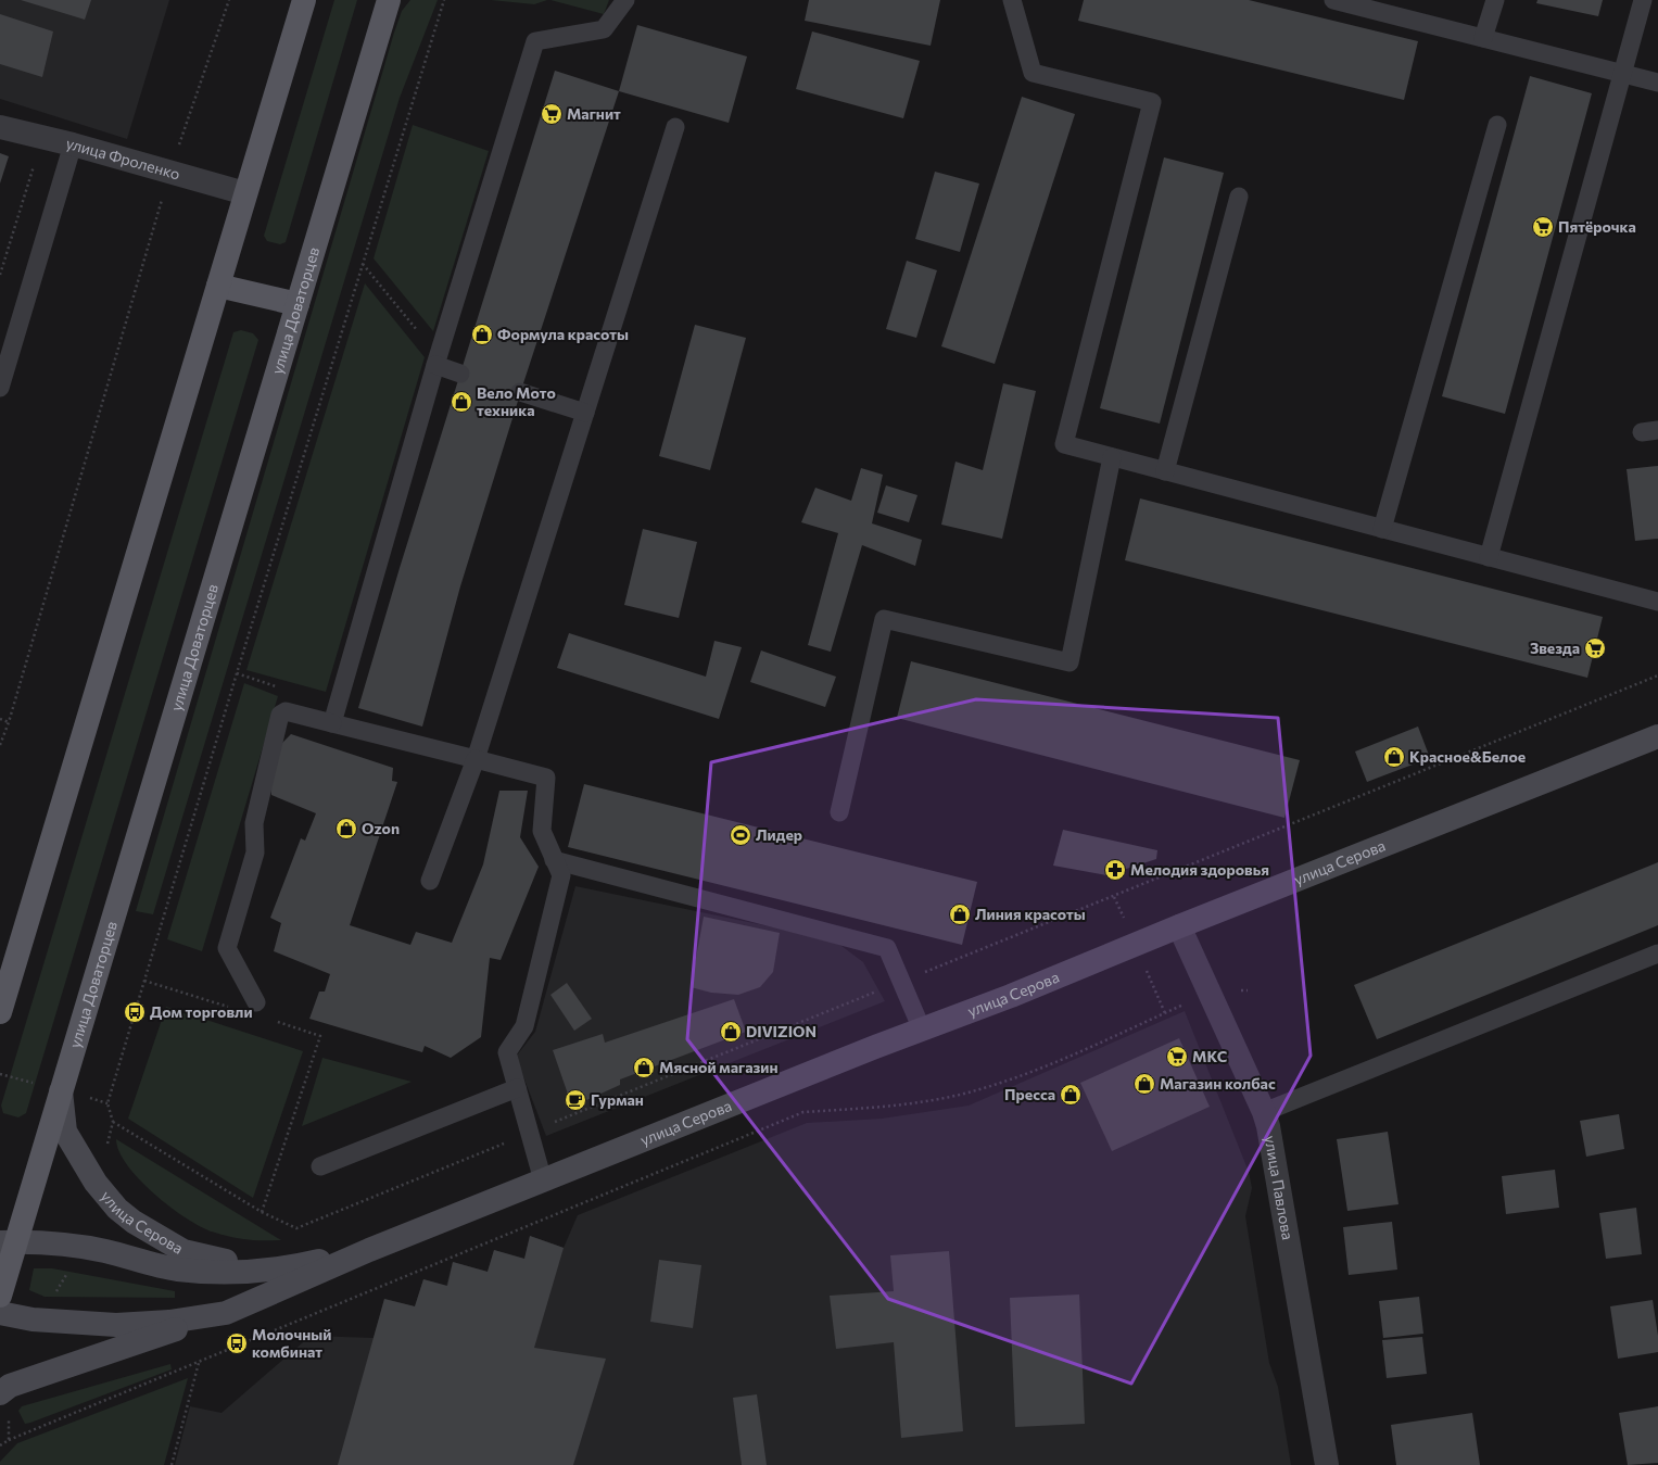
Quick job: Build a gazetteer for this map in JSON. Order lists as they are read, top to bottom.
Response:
{
  "streets": {
    "main road": ["улица Доваторцев", "улица Серова"],
    "street": ["улица Фроленко", "улица Павлова"]
  },
  "crossings": [
    ["улица Доваторцев", "улица Серова"],
    ["улица Серова", "улица Павлова"]
  ],
  "places": {
    "supermarket": [
      "Магнит",
      "Пятёрочка",
      "Звезда",
      "МКС"
    ],
    "shop": [
      "Формула красоты",
      "Вело Мото техника",
      "Красное&Белое",
      "Ozon",
      "Линия красоты",
      "DIVIZION",
      "Мясной магазин",
      "Магазин колбас",
      "Пресса"
    ],
    "sports": ["Лидер"],
    "pharmacy": ["Мелодия здоровья"],
    "bus stop": ["Дом торговли", "Молочный комбинат"],
    "cafe": ["Гурман"]
  }
}
